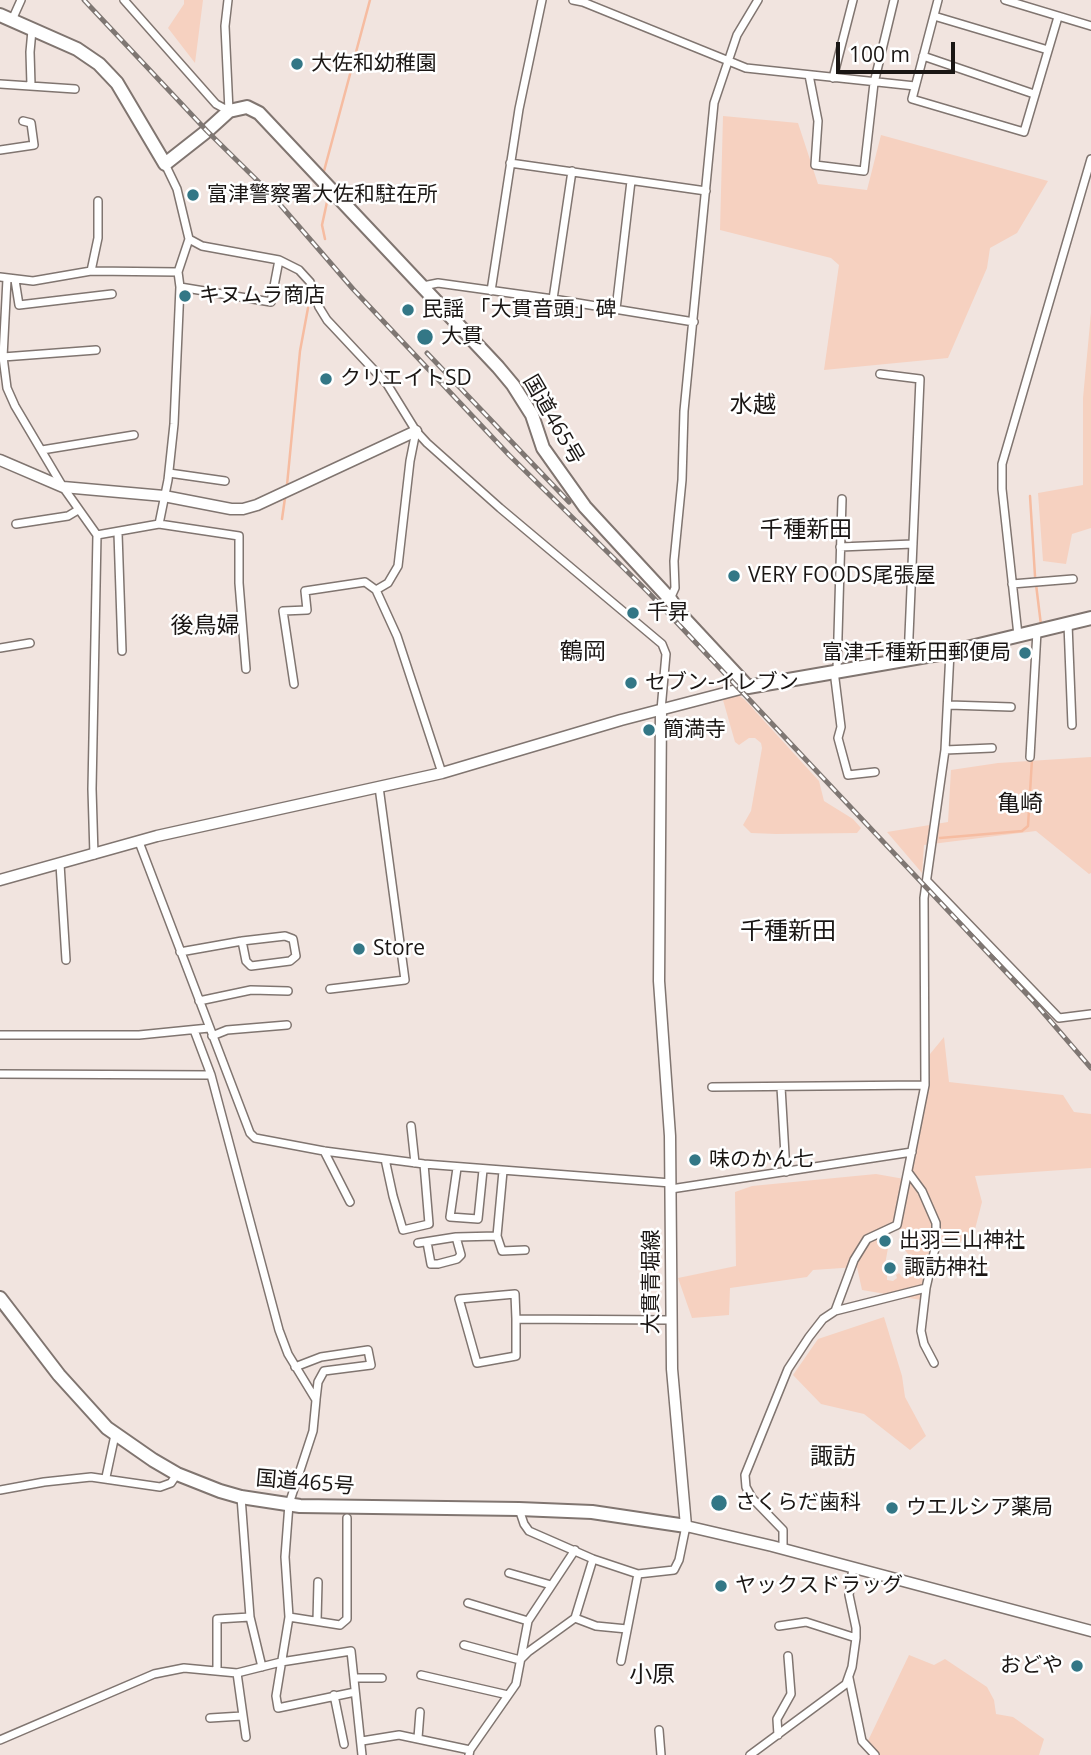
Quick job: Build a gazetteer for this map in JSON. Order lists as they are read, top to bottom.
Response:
{
  "streets": {
    "highway": ["国道465号"],
    "main road": ["大貫青堀線"]
  },
  "crossings": [
    ["国道465号", "大貫青堀線"]
  ],
  "districts": [
    "水越",
    "千種新田",
    "後鳥婦",
    "鶴岡",
    "亀崎",
    "千種新田",
    "諏訪",
    "小原"
  ],
  "places": [
    "大佐和幼稚園",
    "富津警察署大佐和駐在所",
    "キヌムラ商店",
    "民謡 「大貫音頭」碑",
    "大貫",
    "クリエイトSD",
    "VERY FOODS尾張屋",
    "千昇",
    "富津千種新田郵便局",
    "セブン-イレブン",
    "簡満寺",
    "Store",
    "味のかん七",
    "出羽三山神社",
    "諏訪神社",
    "さくらだ歯科",
    "ウエルシア薬局",
    "ヤックスドラッグ",
    "おどや"
  ],
  "scale_bar": "100 m"
}
